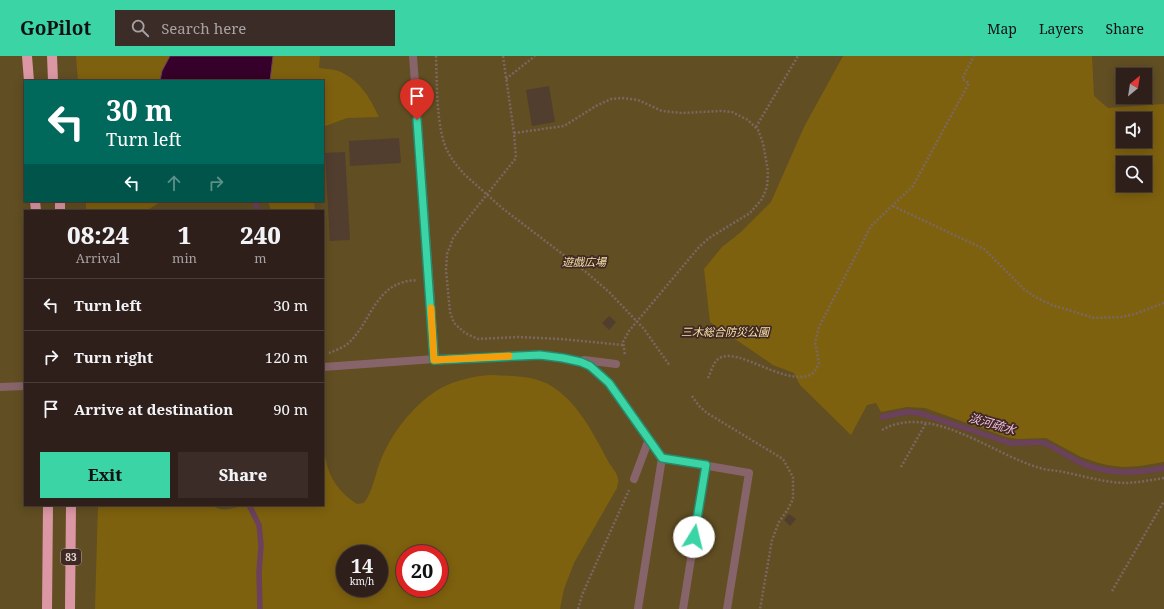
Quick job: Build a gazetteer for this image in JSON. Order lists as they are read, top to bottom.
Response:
{
  "streets": {
    "main road": ["83"]
  },
  "water": ["淡河疏水"],
  "parks": ["遊戯広場", "三木総合防災公園"],
  "north": "top right",
  "page": {
    "header": "GoPilot",
    "search": "Search here",
    "nav": ["Map", "Layers", "Share"],
    "turn": ["30 m", "Turn left"],
    "eta": [
      "08:24",
      "Arrival",
      "1",
      "min",
      "240",
      "m"
    ],
    "list": [
      {
        "name": "Turn left",
        "value": "30 m"
      },
      {
        "name": "Turn right",
        "value": "120 m"
      },
      {
        "name": "Arrive at destination",
        "value": "90 m"
      }
    ],
    "buttons": ["Exit", "Share"],
    "speed": "14 km/h",
    "limit": "20"
  }
}
